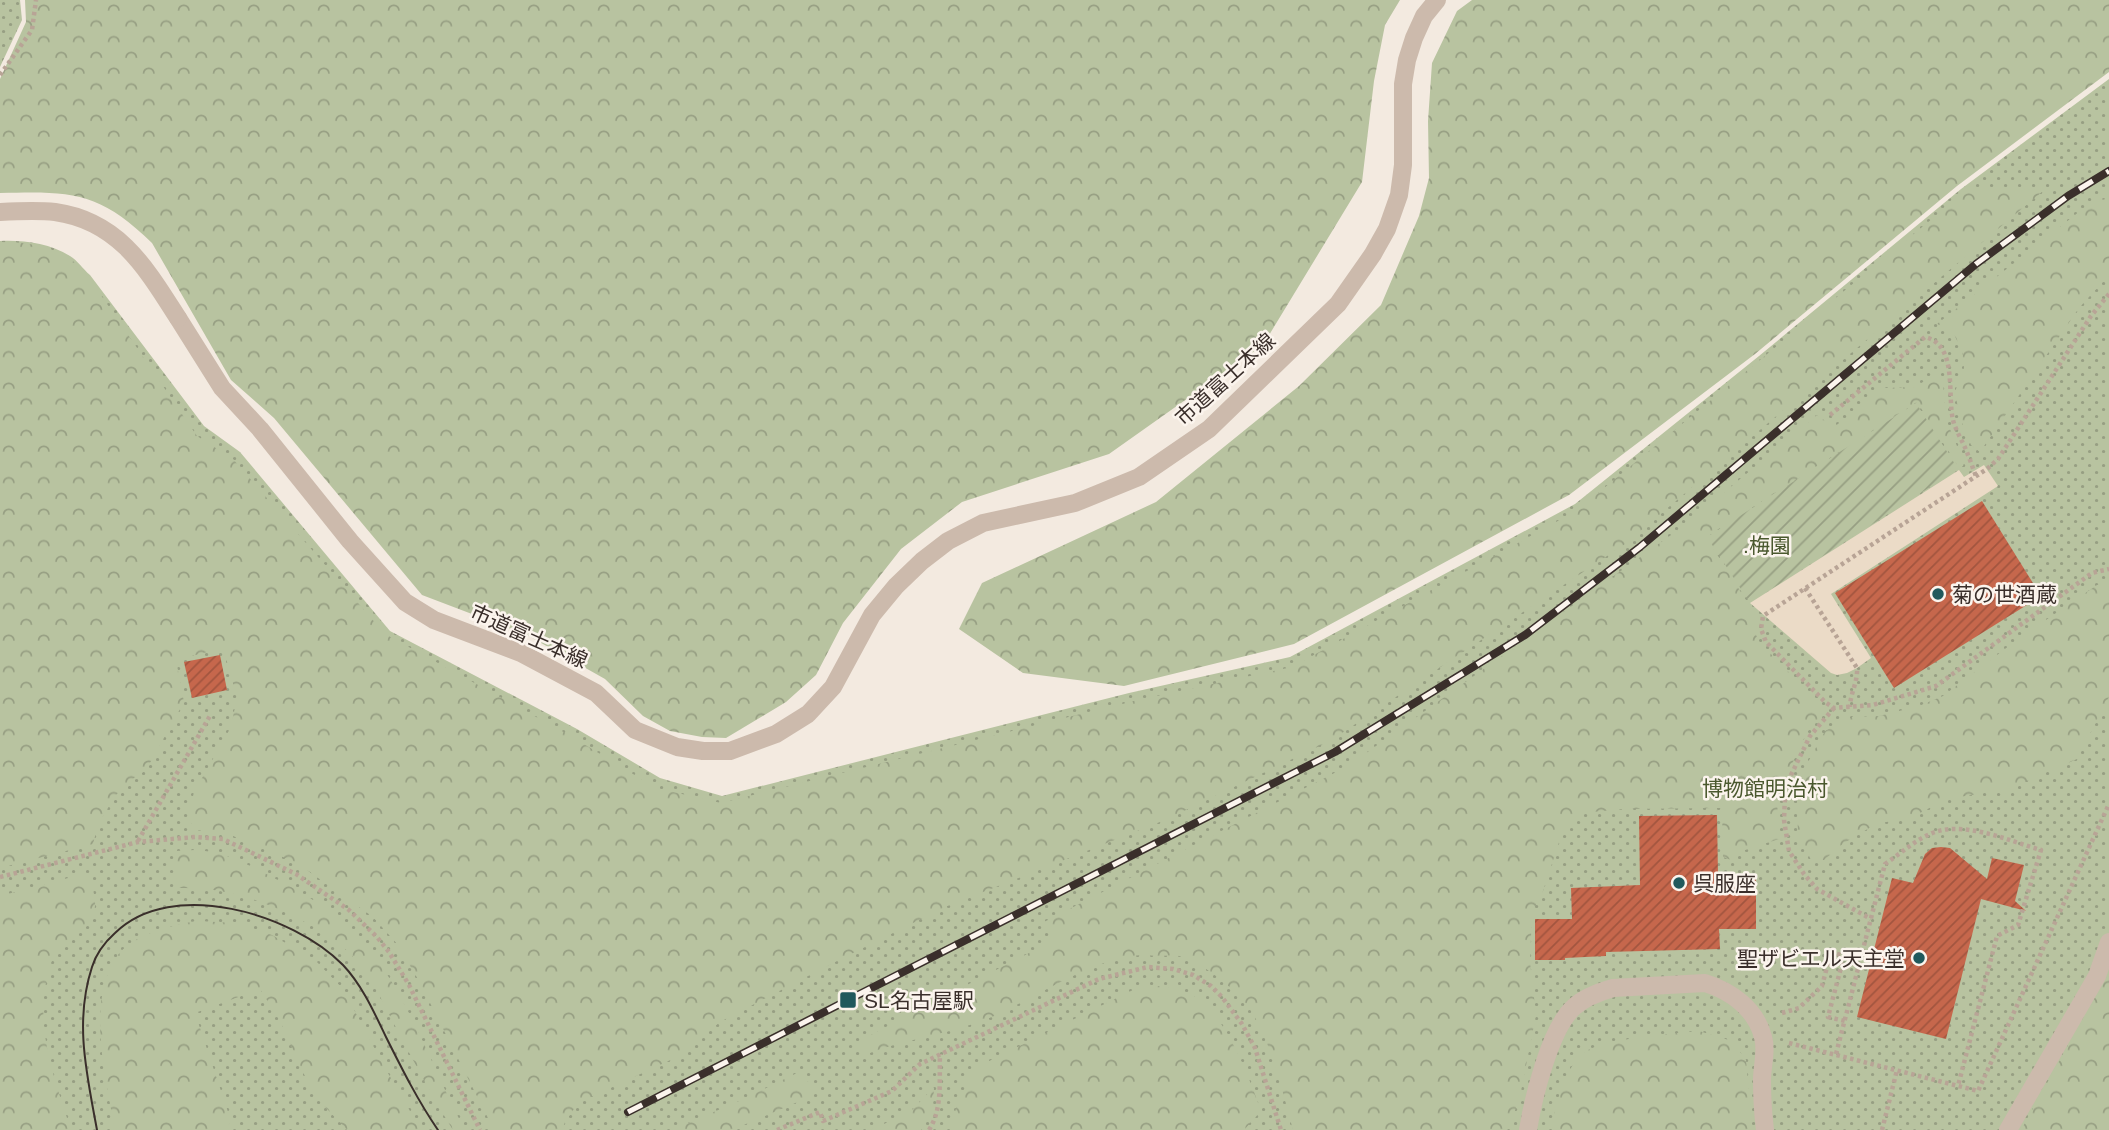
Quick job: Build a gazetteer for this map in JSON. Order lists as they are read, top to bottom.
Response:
{
  "streets": {
    "street": ["市道富士本線"]
  },
  "parks": [".梅園", "博物館明治村"],
  "places": {
    "other": ["菊の世酒蔵", "呉服座", "聖ザビエル天主堂"],
    "transit": ["SL名古屋駅"]
  }
}
